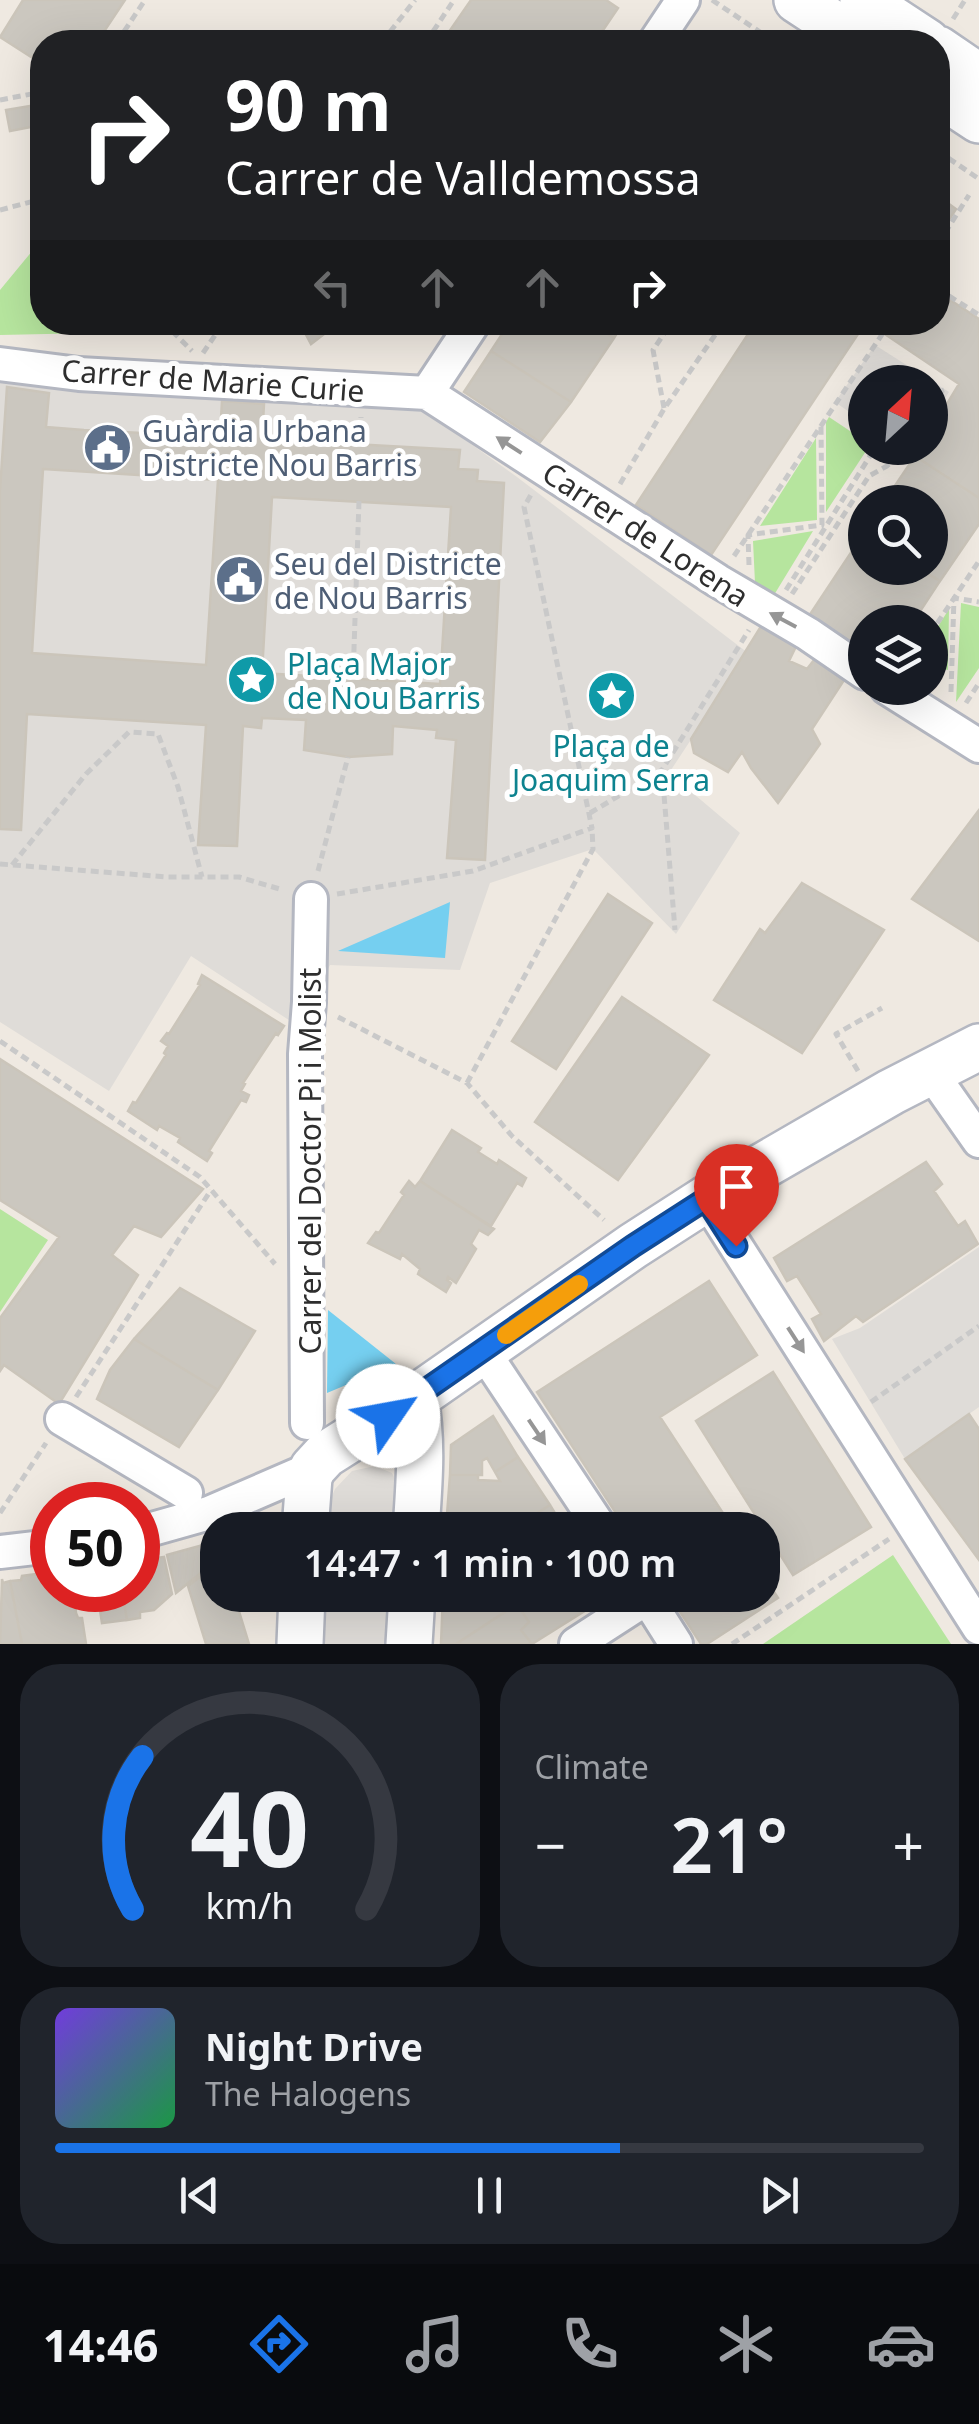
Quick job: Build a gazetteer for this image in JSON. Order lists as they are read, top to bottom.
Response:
{
  "streets": {
    "street": ["Carrer de Marie Curie", "Carrer de Lorena", "Carrer del Doctor Pi i Molist"]
  },
  "crossings": [
    ["Carrer de Marie Curie", "Carrer de Lorena"]
  ],
  "one_way": ["Carrer de Lorena"],
  "places": {
    "public building": ["Guàrdia Urbana Districte Nou Barris", "Seu del Districte de Nou Barris"],
    "place": ["Plaça Major de Nou Barris", "Plaça de Joaquim Serra"]
  },
  "north": "top right",
  "page": {
    "turn": ["90 m", "Carrer de Valldemossa"],
    "limit": "50",
    "trip": "14:47 · 1 min · 100 m",
    "tile": "Climate",
    "heat": ["−", "21°", "+"],
    "song": ["Night Drive", "The Halogens"],
    "tabs": "14:46",
    "gauge": ["40", "km/h"]
  }
}
